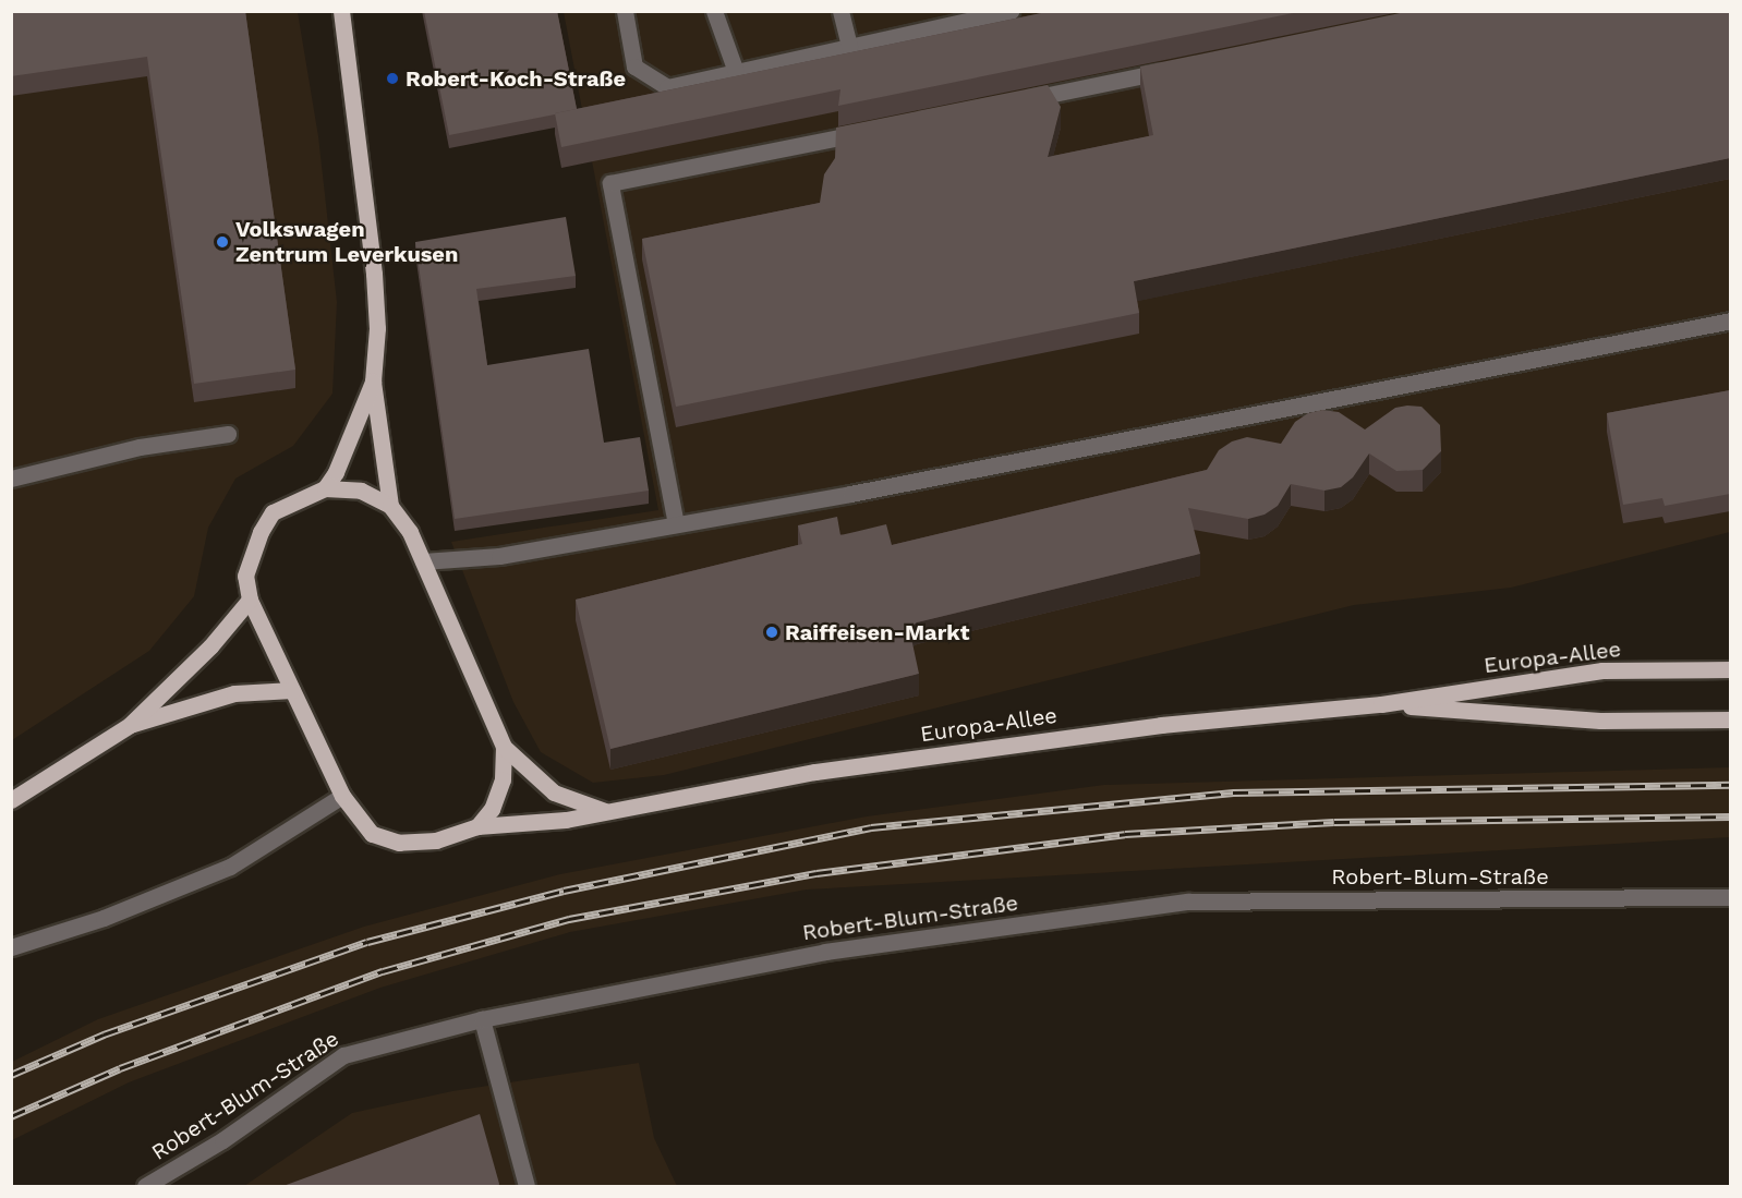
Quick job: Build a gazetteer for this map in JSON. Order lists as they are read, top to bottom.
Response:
{
  "streets": {
    "main road": ["Europa-Allee"],
    "street": ["Robert-Blum-Straße"]
  },
  "places": ["Robert-Koch-Straße", "Volkswagen Zentrum Leverkusen", "Raiffeisen-Markt"]
}
